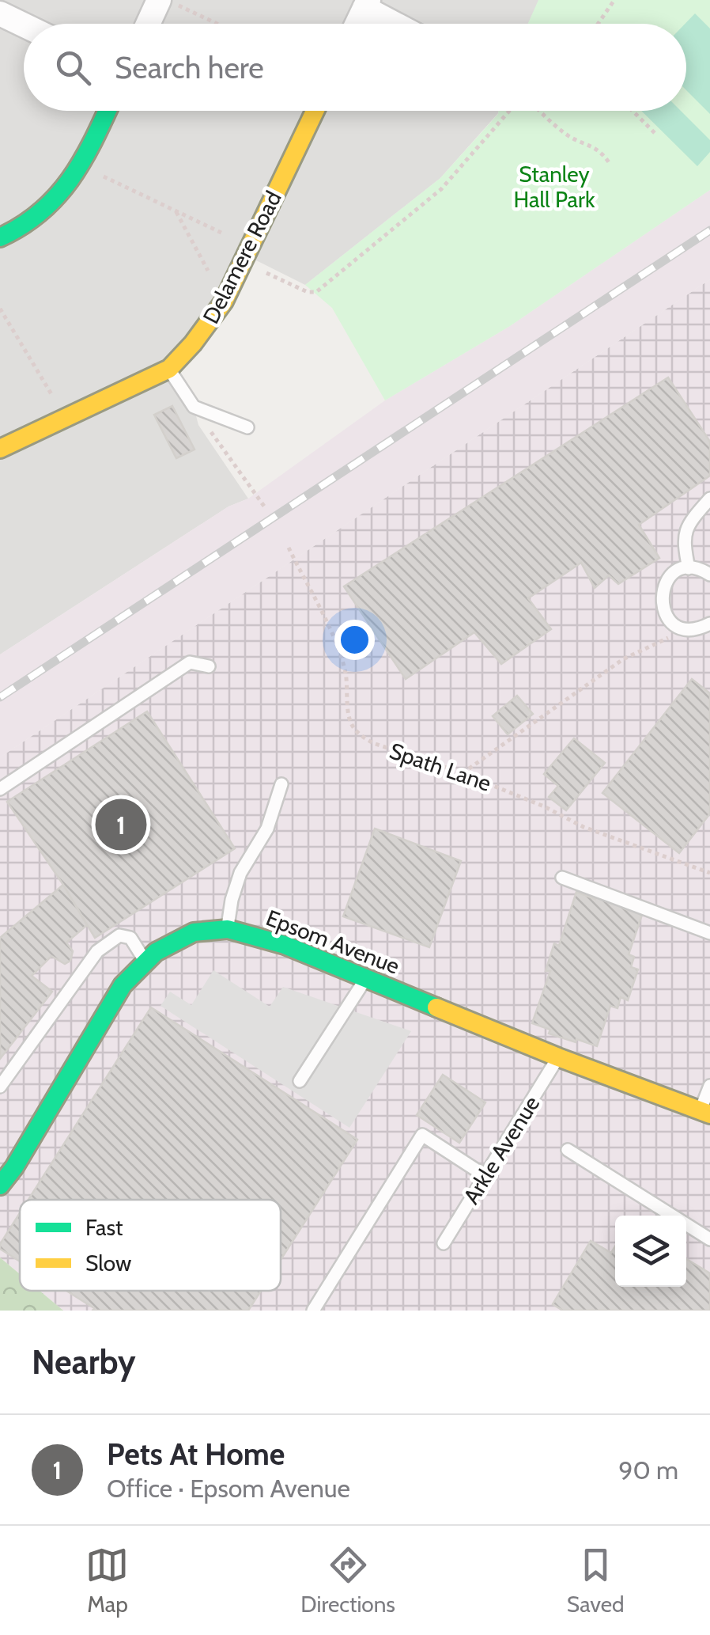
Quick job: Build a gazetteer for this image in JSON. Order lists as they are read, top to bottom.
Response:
{
  "streets": {
    "street": ["Delamere Road", "Epsom Avenue"],
    "lane": ["Arkle Avenue"],
    "path": ["Spath Lane"]
  },
  "crossings": [
    ["Epsom Avenue", "Arkle Avenue"]
  ],
  "parks": ["Stanley Hall Park"],
  "legend": ["Fast", "Slow"],
  "page": {
    "search": "Search here",
    "pins": "1",
    "heading": "Nearby",
    "list": [
      {
        "mark": "1",
        "name": "Pets At Home",
        "note": "Office · Epsom Avenue",
        "value": "90 m"
      }
    ],
    "nav": ["Map", "Directions", "Saved"]
  }
}
